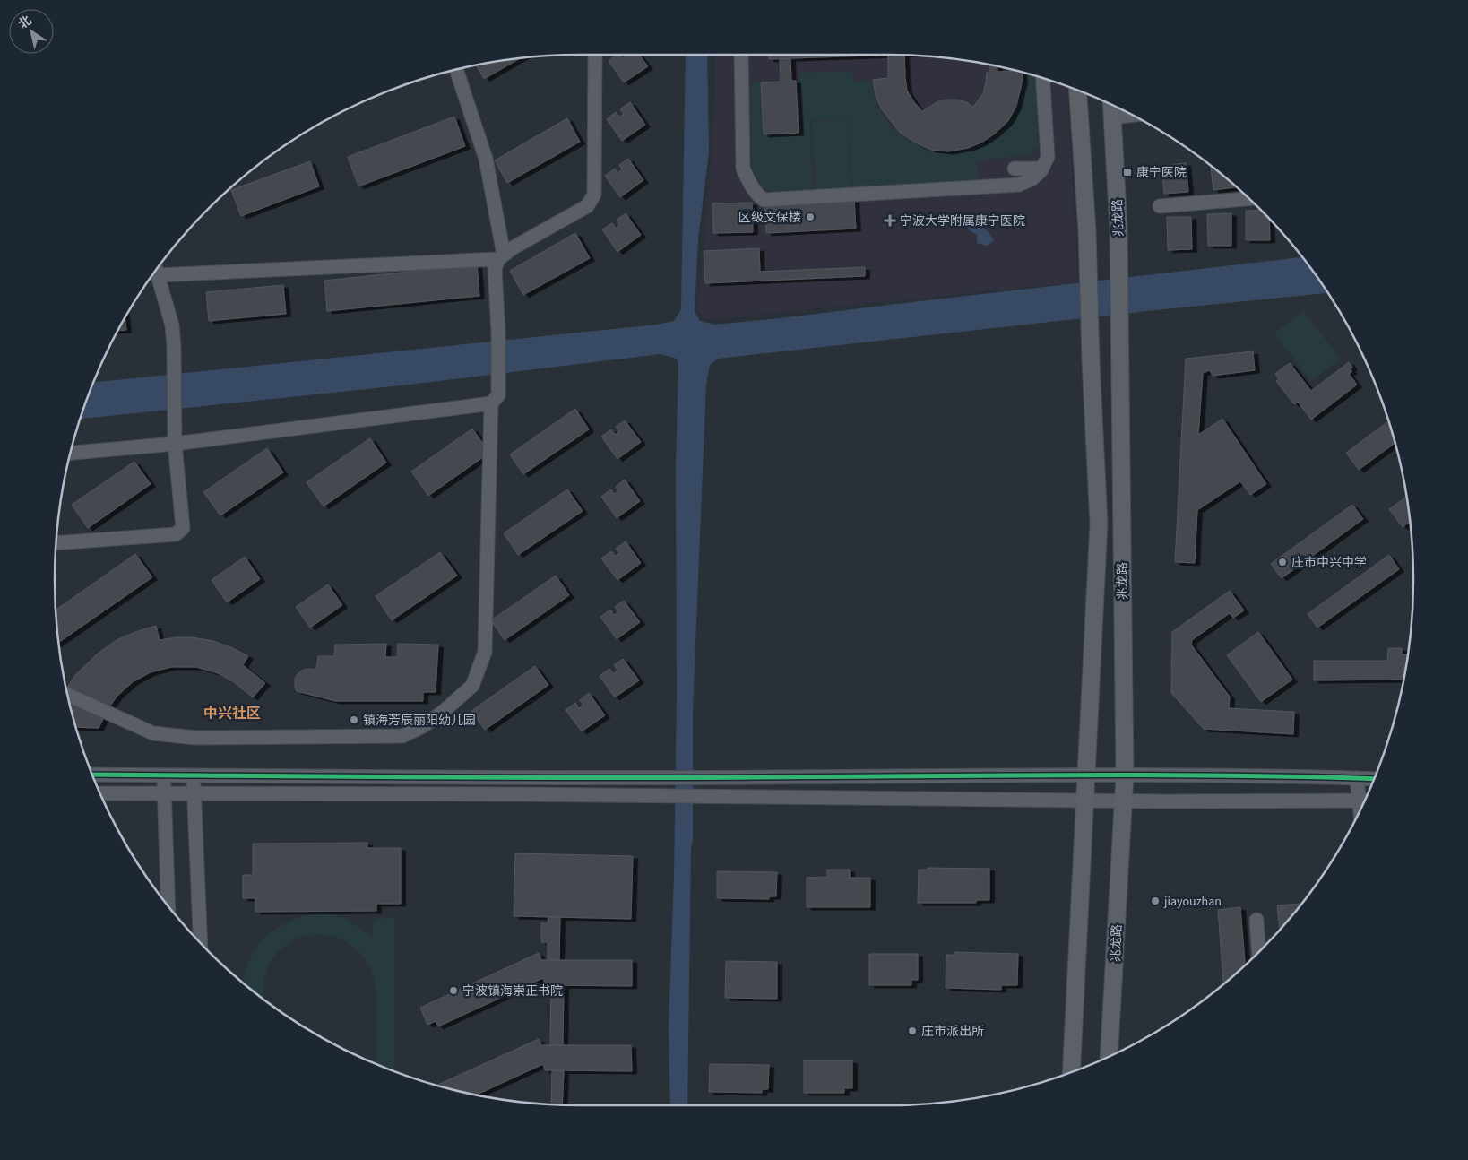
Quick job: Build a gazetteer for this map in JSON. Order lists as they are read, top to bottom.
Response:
{
  "streets": {
    "main road": ["兆龙路"]
  },
  "districts": ["中兴社区"],
  "places": {
    "transit": ["康宁医院"],
    "other": [
      "区级文保楼",
      "庄市中兴中学",
      "镇海芳辰丽阳幼儿园",
      "jiayouzhan",
      "宁波镇海崇正书院",
      "庄市派出所"
    ],
    "health": ["宁波大学附属康宁医院"]
  },
  "north": "top left"
}
